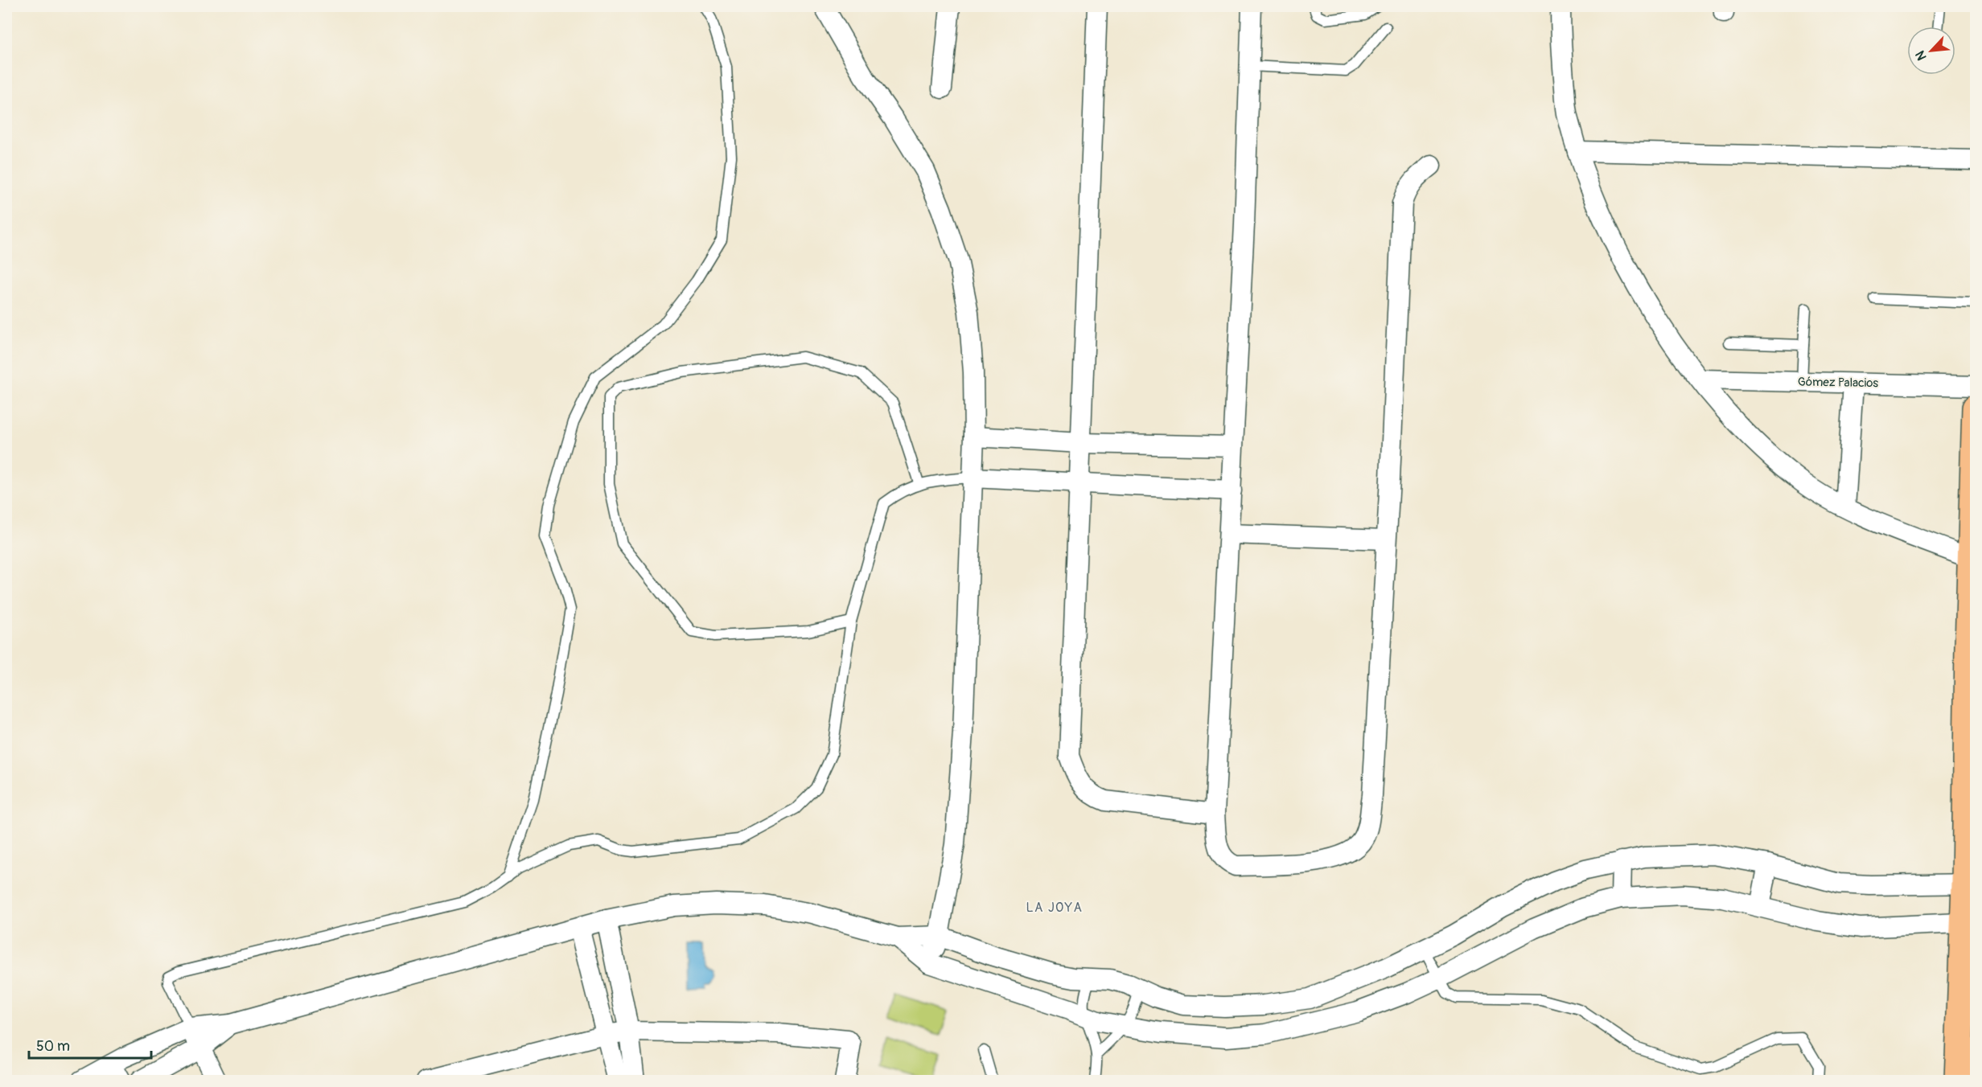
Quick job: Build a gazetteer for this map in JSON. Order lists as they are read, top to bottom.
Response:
{
  "streets": {
    "street": ["Gómez Palacios"]
  },
  "districts": ["LA JOYA"],
  "scale_bar": "50 m",
  "north": "bottom left"
}
